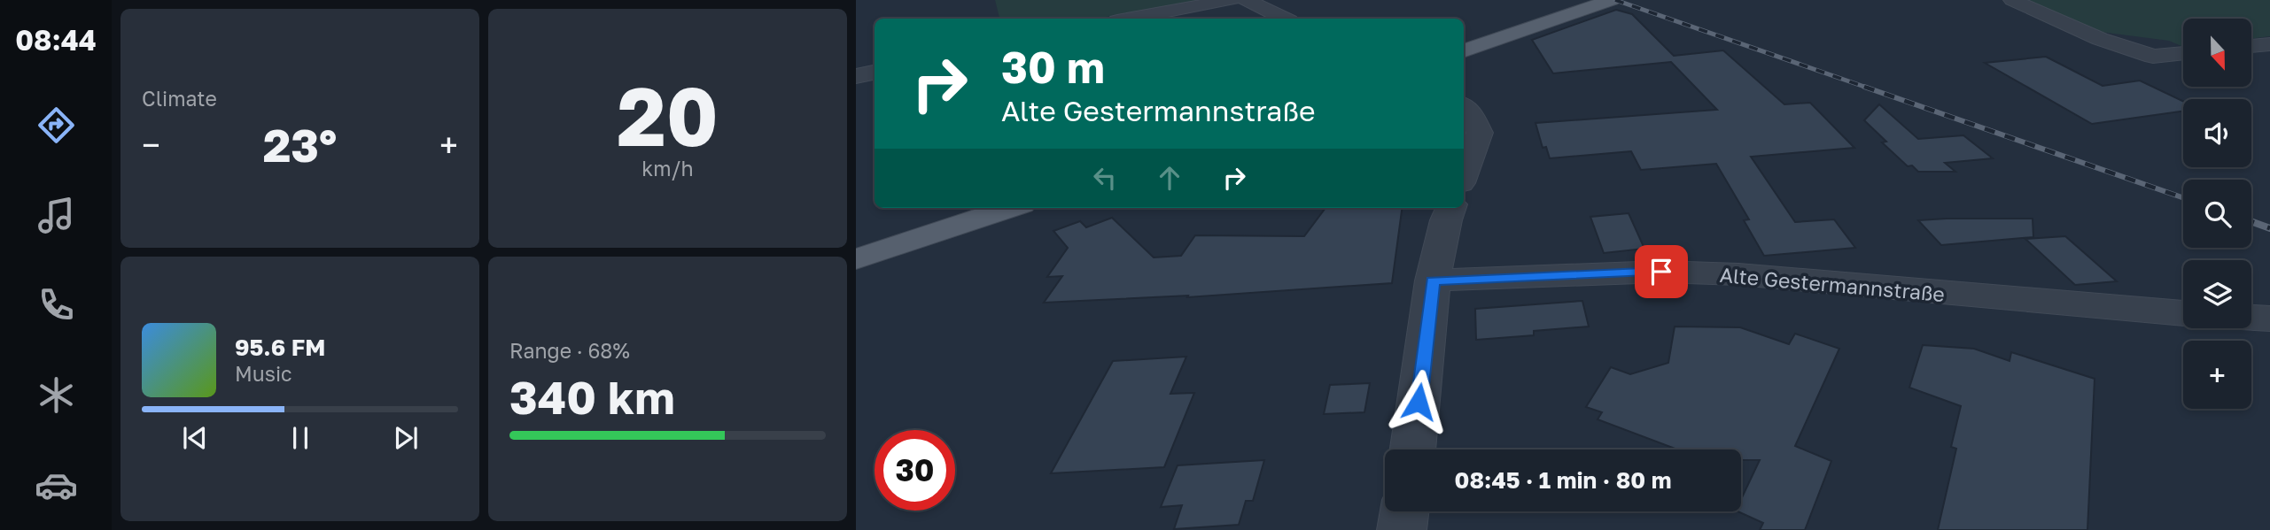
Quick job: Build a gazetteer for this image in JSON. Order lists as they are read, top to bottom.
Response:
{
  "streets": {
    "street": ["Alte Gestermannstraße"]
  },
  "north": "bottom",
  "page": {
    "tabs": "08:44",
    "tile": [
      "Climate",
      ["20", "km/h"],
      ["Range · 68%", "340 km"]
    ],
    "map_buttons": "+",
    "turn": ["30 m", "Alte Gestermannstraße"],
    "heat": ["−", "23°", "+"],
    "song": ["95.6 FM", "Music"],
    "limit": "30",
    "trip": "08:45 · 1 min · 80 m"
  }
}
